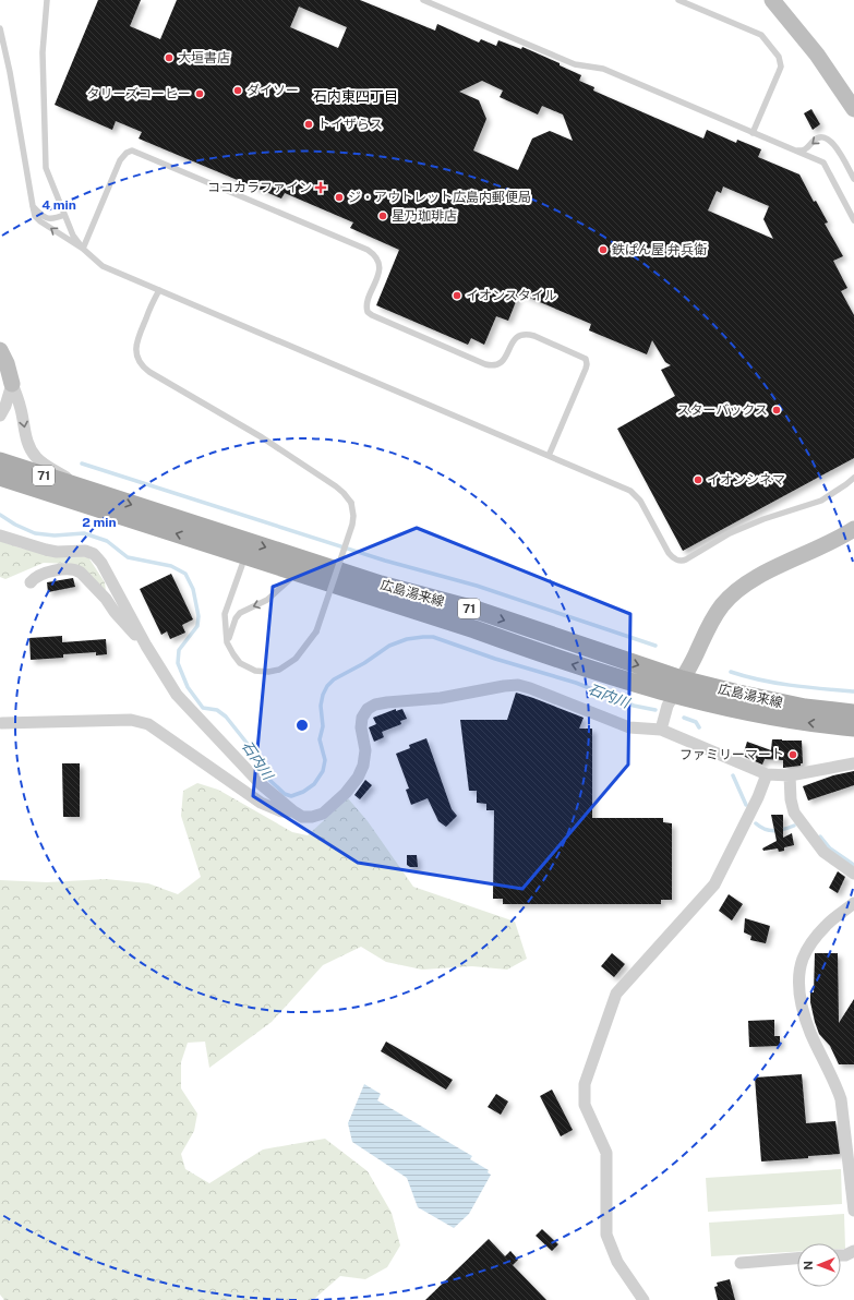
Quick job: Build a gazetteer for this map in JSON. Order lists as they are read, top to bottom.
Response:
{
  "streets": {
    "main road": ["71", "広島湯来線"]
  },
  "districts": ["石内東四丁目"],
  "water": ["石内川"],
  "places": {
    "other": [
      "大垣書店",
      "ダイソー",
      "タリーズコーヒー",
      "トイザらス",
      "ジ・アウトレット広島内郵便局",
      "星乃珈琲店",
      "鉄ぱん屋 弁兵衛",
      "イオンスタイル",
      "スターバックス",
      "イオンシネマ",
      "ファミリーマート"
    ],
    "health": ["ココカラファイン"]
  },
  "north": "left",
  "rings": ["4 min", "2 min"]
}
